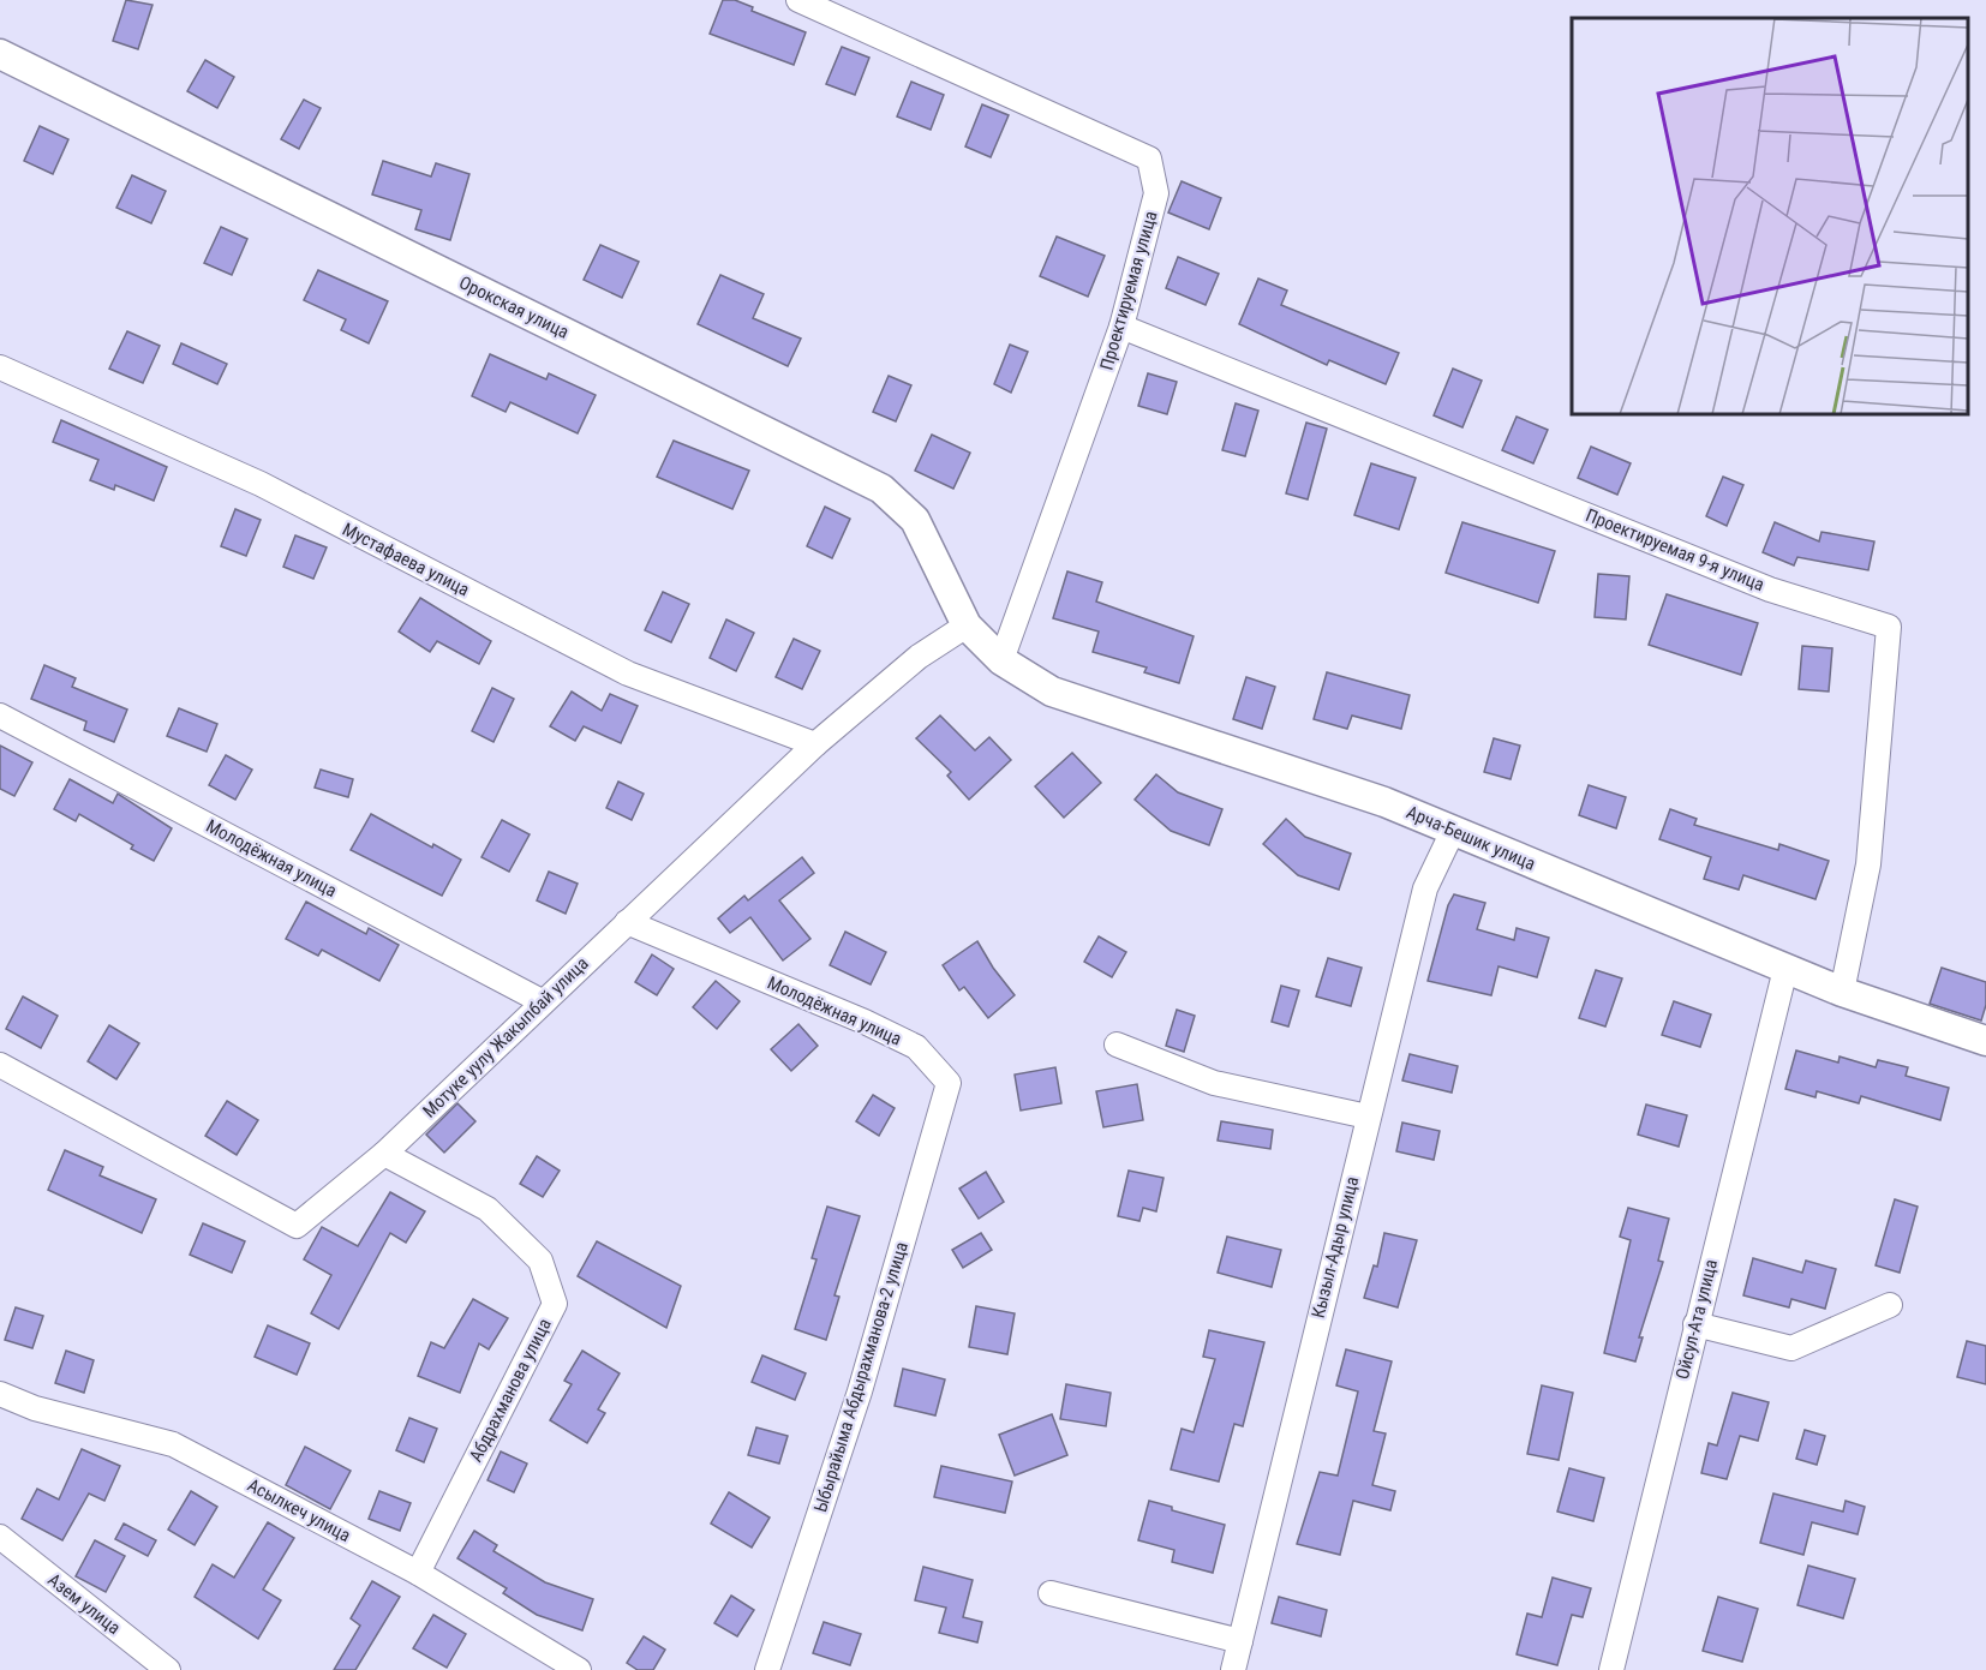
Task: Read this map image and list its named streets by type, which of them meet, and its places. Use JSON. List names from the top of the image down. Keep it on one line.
{"streets":{"street":["Проектируемая улица","Орокская улица","Проектируемая 9-я улица","Мустафаева улица","Арча-Бешик улица","Молодёжная улица","Мотуке уулу Жакыпбай улица","Кызыл-Адыр улица","Ойсул-Ата улица","Ыбырайыма Абдырахманова-2 улица","Абдрахманова улица","Асылкеч улица","Азем улица"]},"crossings":[["Проектируемая улица","Проектируемая 9-я улица"],["Проектируемая улица","Арча-Бешик улица"],["Орокская улица","Арча-Бешик улица"],["Орокская улица","Мотуке уулу Жакыпбай улица"],["Проектируемая 9-я улица","Арча-Бешик улица"],["Мустафаева улица","Мотуке уулу Жакыпбай улица"],["Арча-Бешик улица","Мотуке уулу Жакыпбай улица"],["Арча-Бешик улица","Кызыл-Адыр улица"],["Арча-Бешик улица","Ойсул-Ата улица"],["Молодёжная улица","Мотуке уулу Жакыпбай улица"],["Молодёжная улица","Ыбырайыма Абдырахманова-2 улица"],["Мотуке уулу Жакыпбай улица","Абдрахманова улица"],["Абдрахманова улица","Асылкеч улица"]]}
